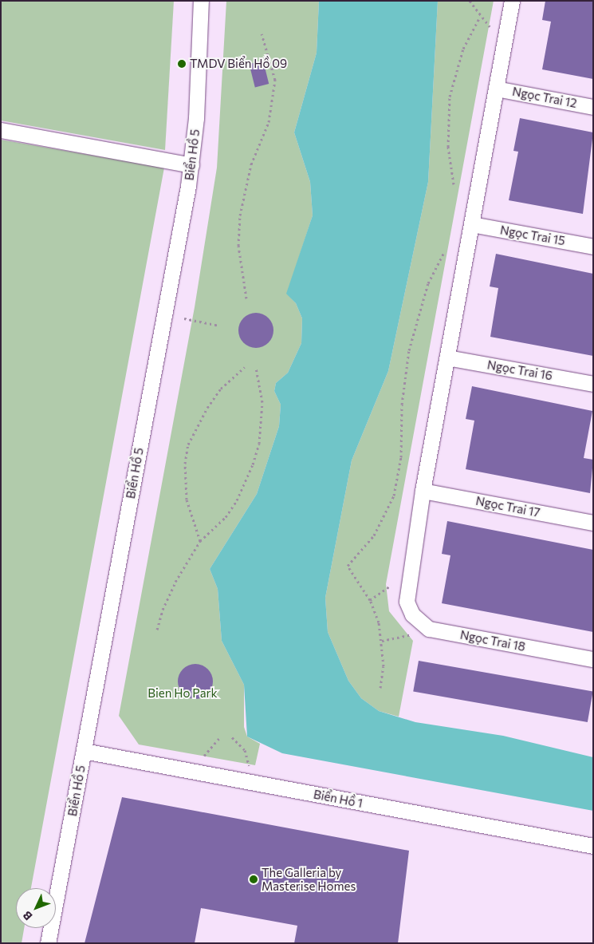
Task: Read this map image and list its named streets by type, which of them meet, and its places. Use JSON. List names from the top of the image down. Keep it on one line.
{"streets":{"street":["Ngọc Trai 12","Biển Hồ 5","Ngọc Trai 15","Ngọc Trai 16","Ngọc Trai 17","Ngọc Trai 18","Biển Hồ 1"]},"crossings":[["Biển Hồ 5","Biển Hồ 1"],["Ngọc Trai 17","Ngọc Trai 18"]],"parks":["Bien Ho Park"],"places":["TMDV Biển Hồ 09","The Galleria by Masterise Homes"],"north":"bottom left"}
